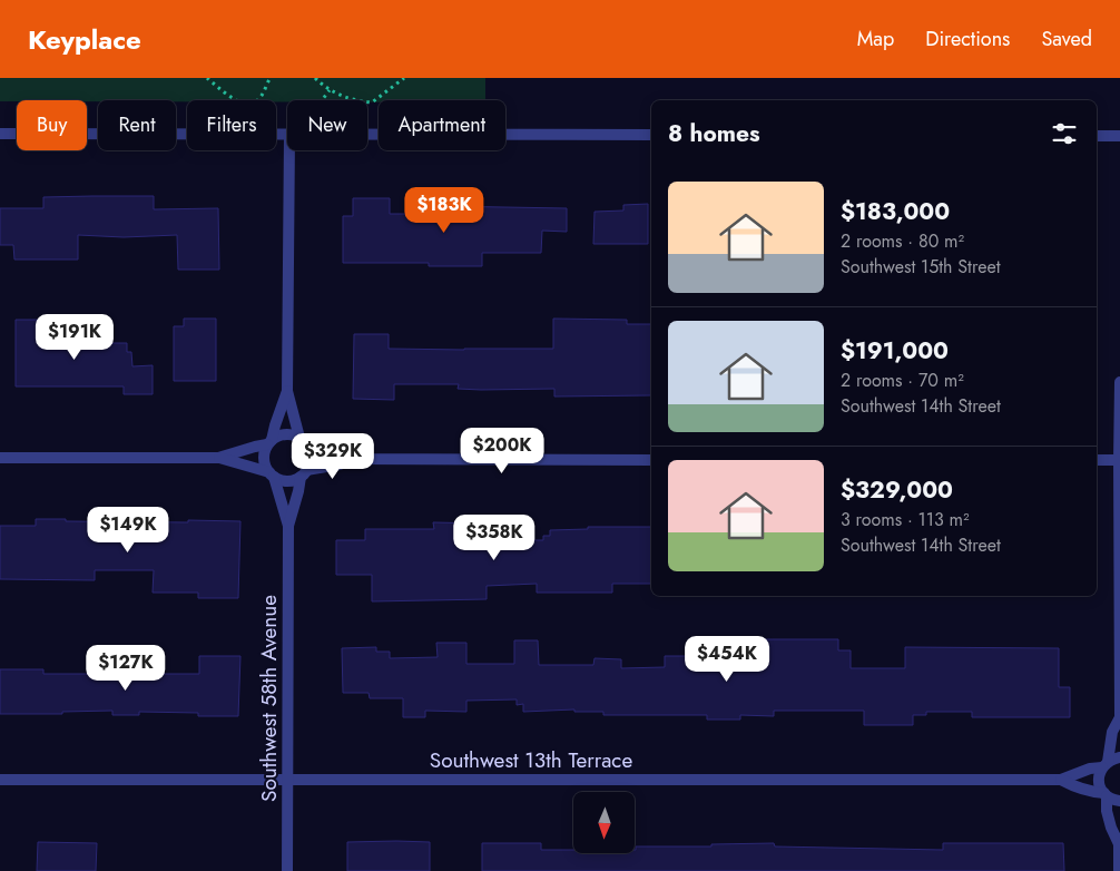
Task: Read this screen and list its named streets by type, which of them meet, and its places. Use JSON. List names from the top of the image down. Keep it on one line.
{"streets":{"street":["Southwest 58th Avenue","Southwest 13th Terrace"]},"crossings":[["Southwest 58th Avenue","Southwest 13th Terrace"]],"north":"bottom","page":{"header":"Keyplace","nav":["Map","Directions","Saved"],"chip":["Buy","Rent","Filters","New","Apartment"],"heading":"8 homes","list":[{"name":"$183,000","note":"2 rooms · 80 m² · Southwest 15th Street"},{"name":"$191,000","note":"2 rooms · 70 m² · Southwest 14th Street"},{"name":"$329,000","note":"3 rooms · 113 m² · Southwest 14th Street"}],"price":["$183K","$191K","$200K","$329K","$149K","$358K","$454K","$127K"]}}
